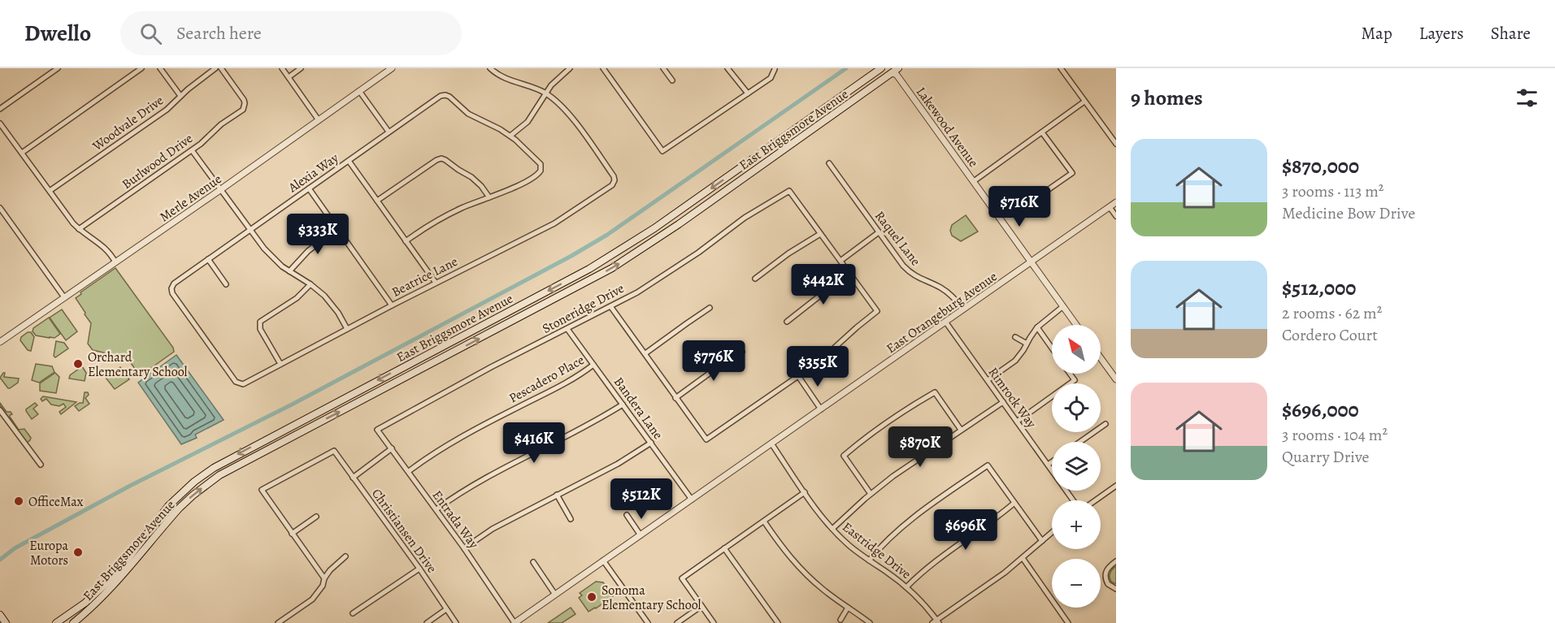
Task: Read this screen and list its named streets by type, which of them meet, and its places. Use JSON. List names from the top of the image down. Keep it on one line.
{"streets":{"main road":["East Briggsmore Avenue"],"street":["Woodvale Drive","Lakewood Avenue","Burlwood Drive","Alexia Way","Merle Avenue","Raquel Lane","Beatrice Lane","Stoneridge Drive","East Orangeburg Avenue","Pescadero Place","Rimrock Way","Bandera Lane","Entrada Way","Christiansen Drive","Eastridge Drive"]},"crossings":[["Lakewood Avenue","East Briggsmore Avenue"],["Lakewood Avenue","East Orangeburg Avenue"],["Alexia Way","Beatrice Lane"],["Raquel Lane","East Orangeburg Avenue"],["Stoneridge Drive","Bandera Lane"],["Stoneridge Drive","Entrada Way"],["East Orangeburg Avenue","Rimrock Way"],["East Orangeburg Avenue","Bandera Lane"],["East Orangeburg Avenue","Entrada Way"],["East Orangeburg Avenue","Eastridge Drive"],["Pescadero Place","Bandera Lane"],["Pescadero Place","Entrada Way"]],"places":["Orchard Elementary School","OfficeMax","Europa Motors","Sonoma Elementary School"],"north":"top left","page":{"header":"Dwello","search":"Search here","nav":["Map","Layers","Share"],"heading":"9 homes","list":[{"name":"$870,000","note":"3 rooms · 113 m² · Medicine Bow Drive"},{"name":"$512,000","note":"2 rooms · 62 m² · Cordero Court"},{"name":"$696,000","note":"3 rooms · 104 m² · Quarry Drive"}],"price":["$716K","$333K","$442K","$776K","$355K","$416K","$870K","$512K","$696K"],"map_buttons":["+","−"]}}
